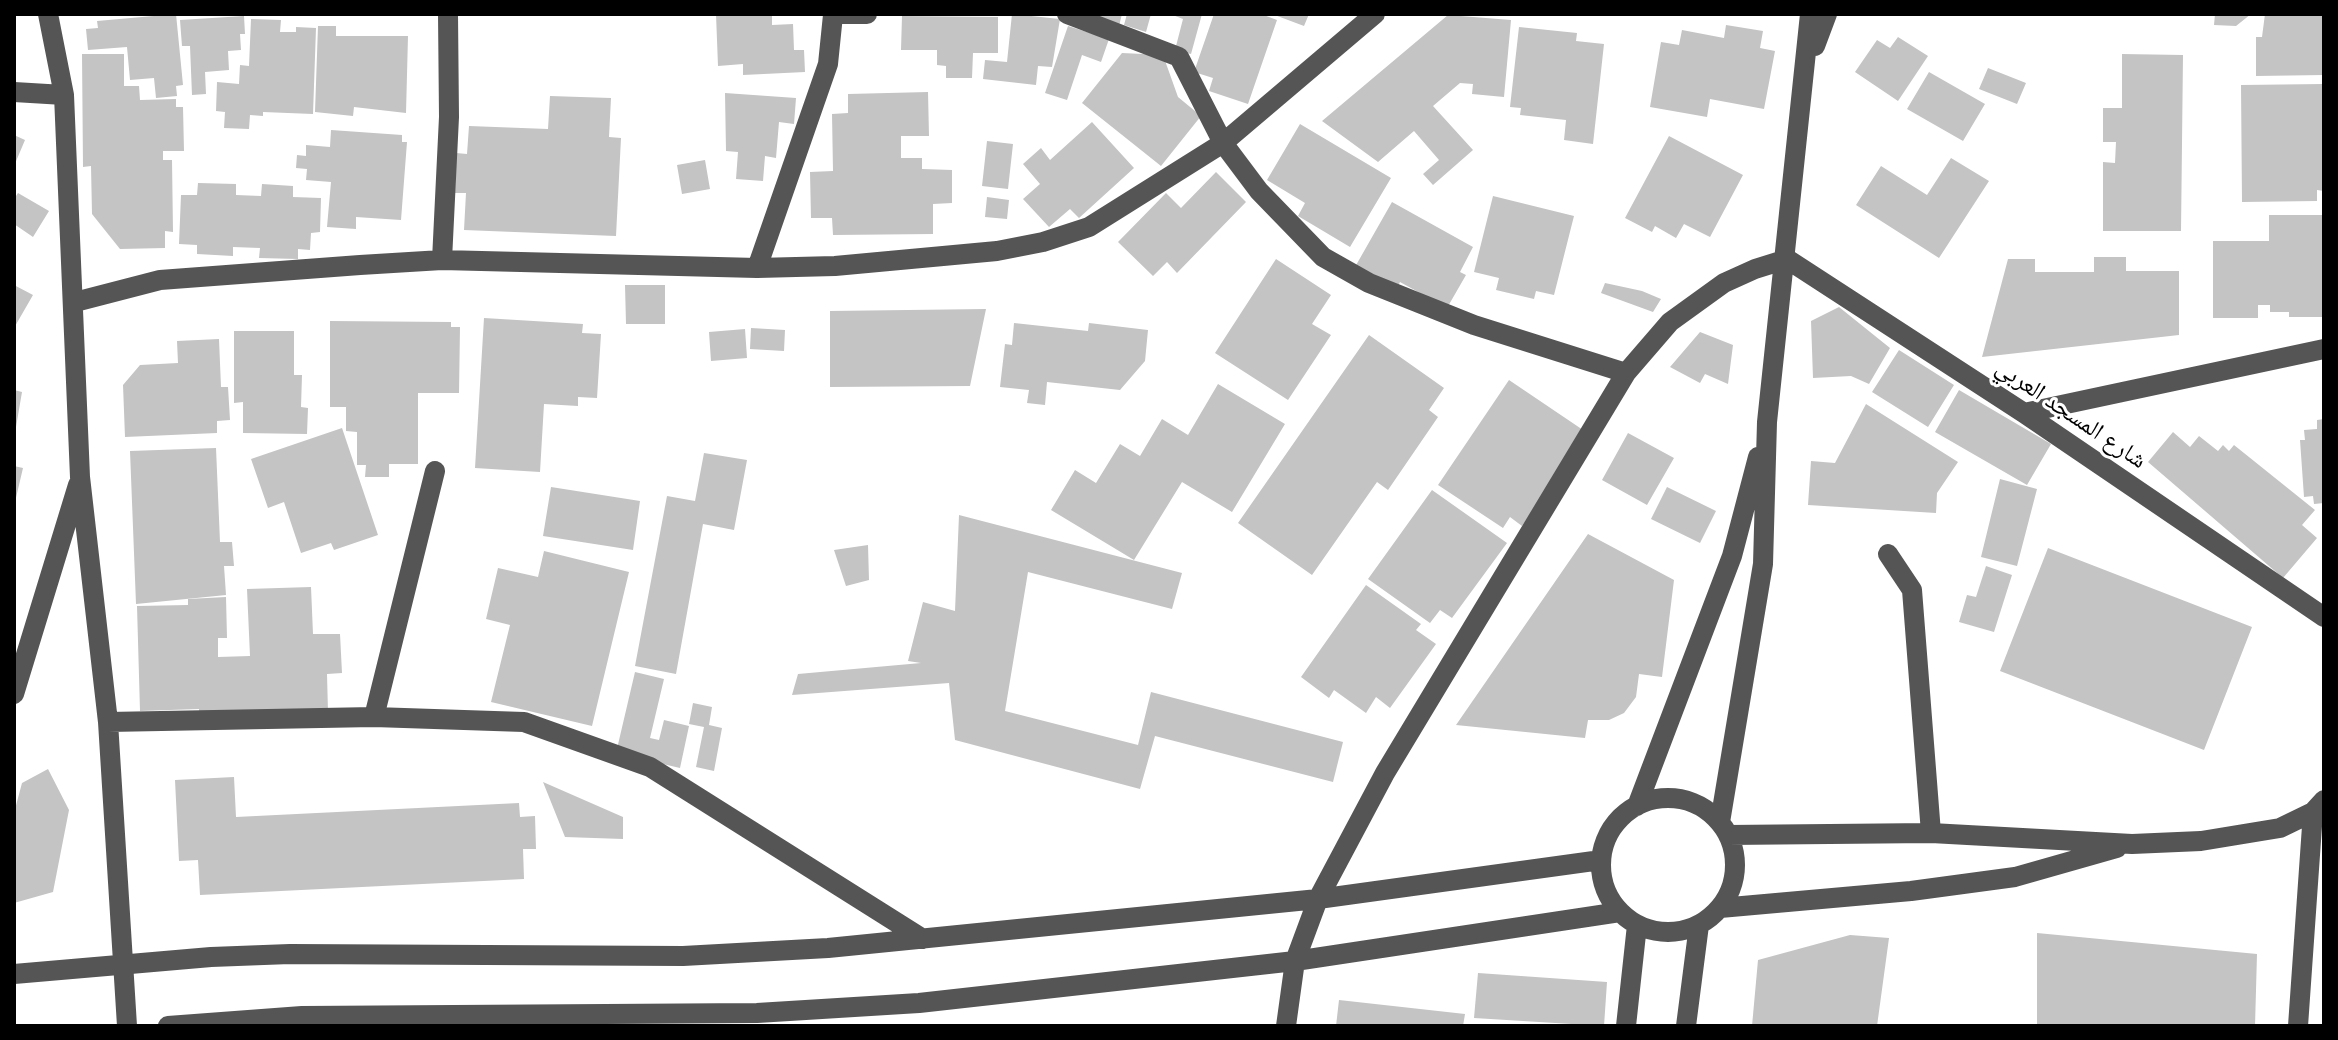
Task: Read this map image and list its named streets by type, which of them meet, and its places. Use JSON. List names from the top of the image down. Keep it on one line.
{"streets":{"street":["شارع المسجد العربي"]}}
